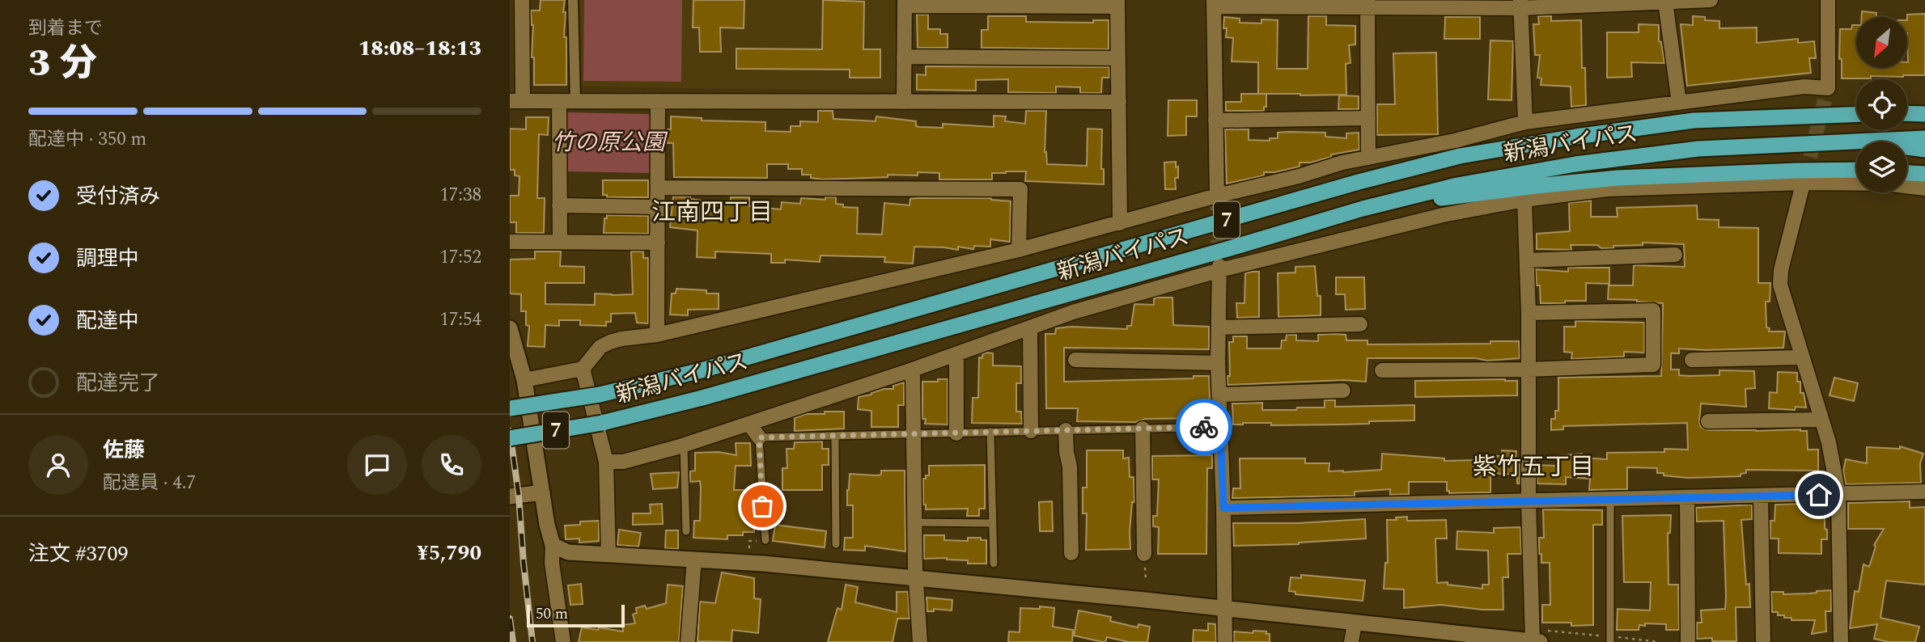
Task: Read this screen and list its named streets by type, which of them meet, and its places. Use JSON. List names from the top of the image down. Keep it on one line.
{"streets":{"highway":["新潟バイパス","7"]},"crossings":[["新潟バイパス","7"]],"districts":["江南四丁目","紫竹五丁目"],"parks":["竹の原公園"],"scale_bar":"50 m","north":"bottom left","page":{"heading":["3 分","到着まで","18:08–18:13"],"panel":["佐藤","配達員 · 4.7","注文 #3709","¥5,790"],"bar":"配達中 · 350 m","list":[["受付済み","17:38"],["調理中","17:52"],["配達中","17:54"],"配達完了"],"scale":"50 m"}}
